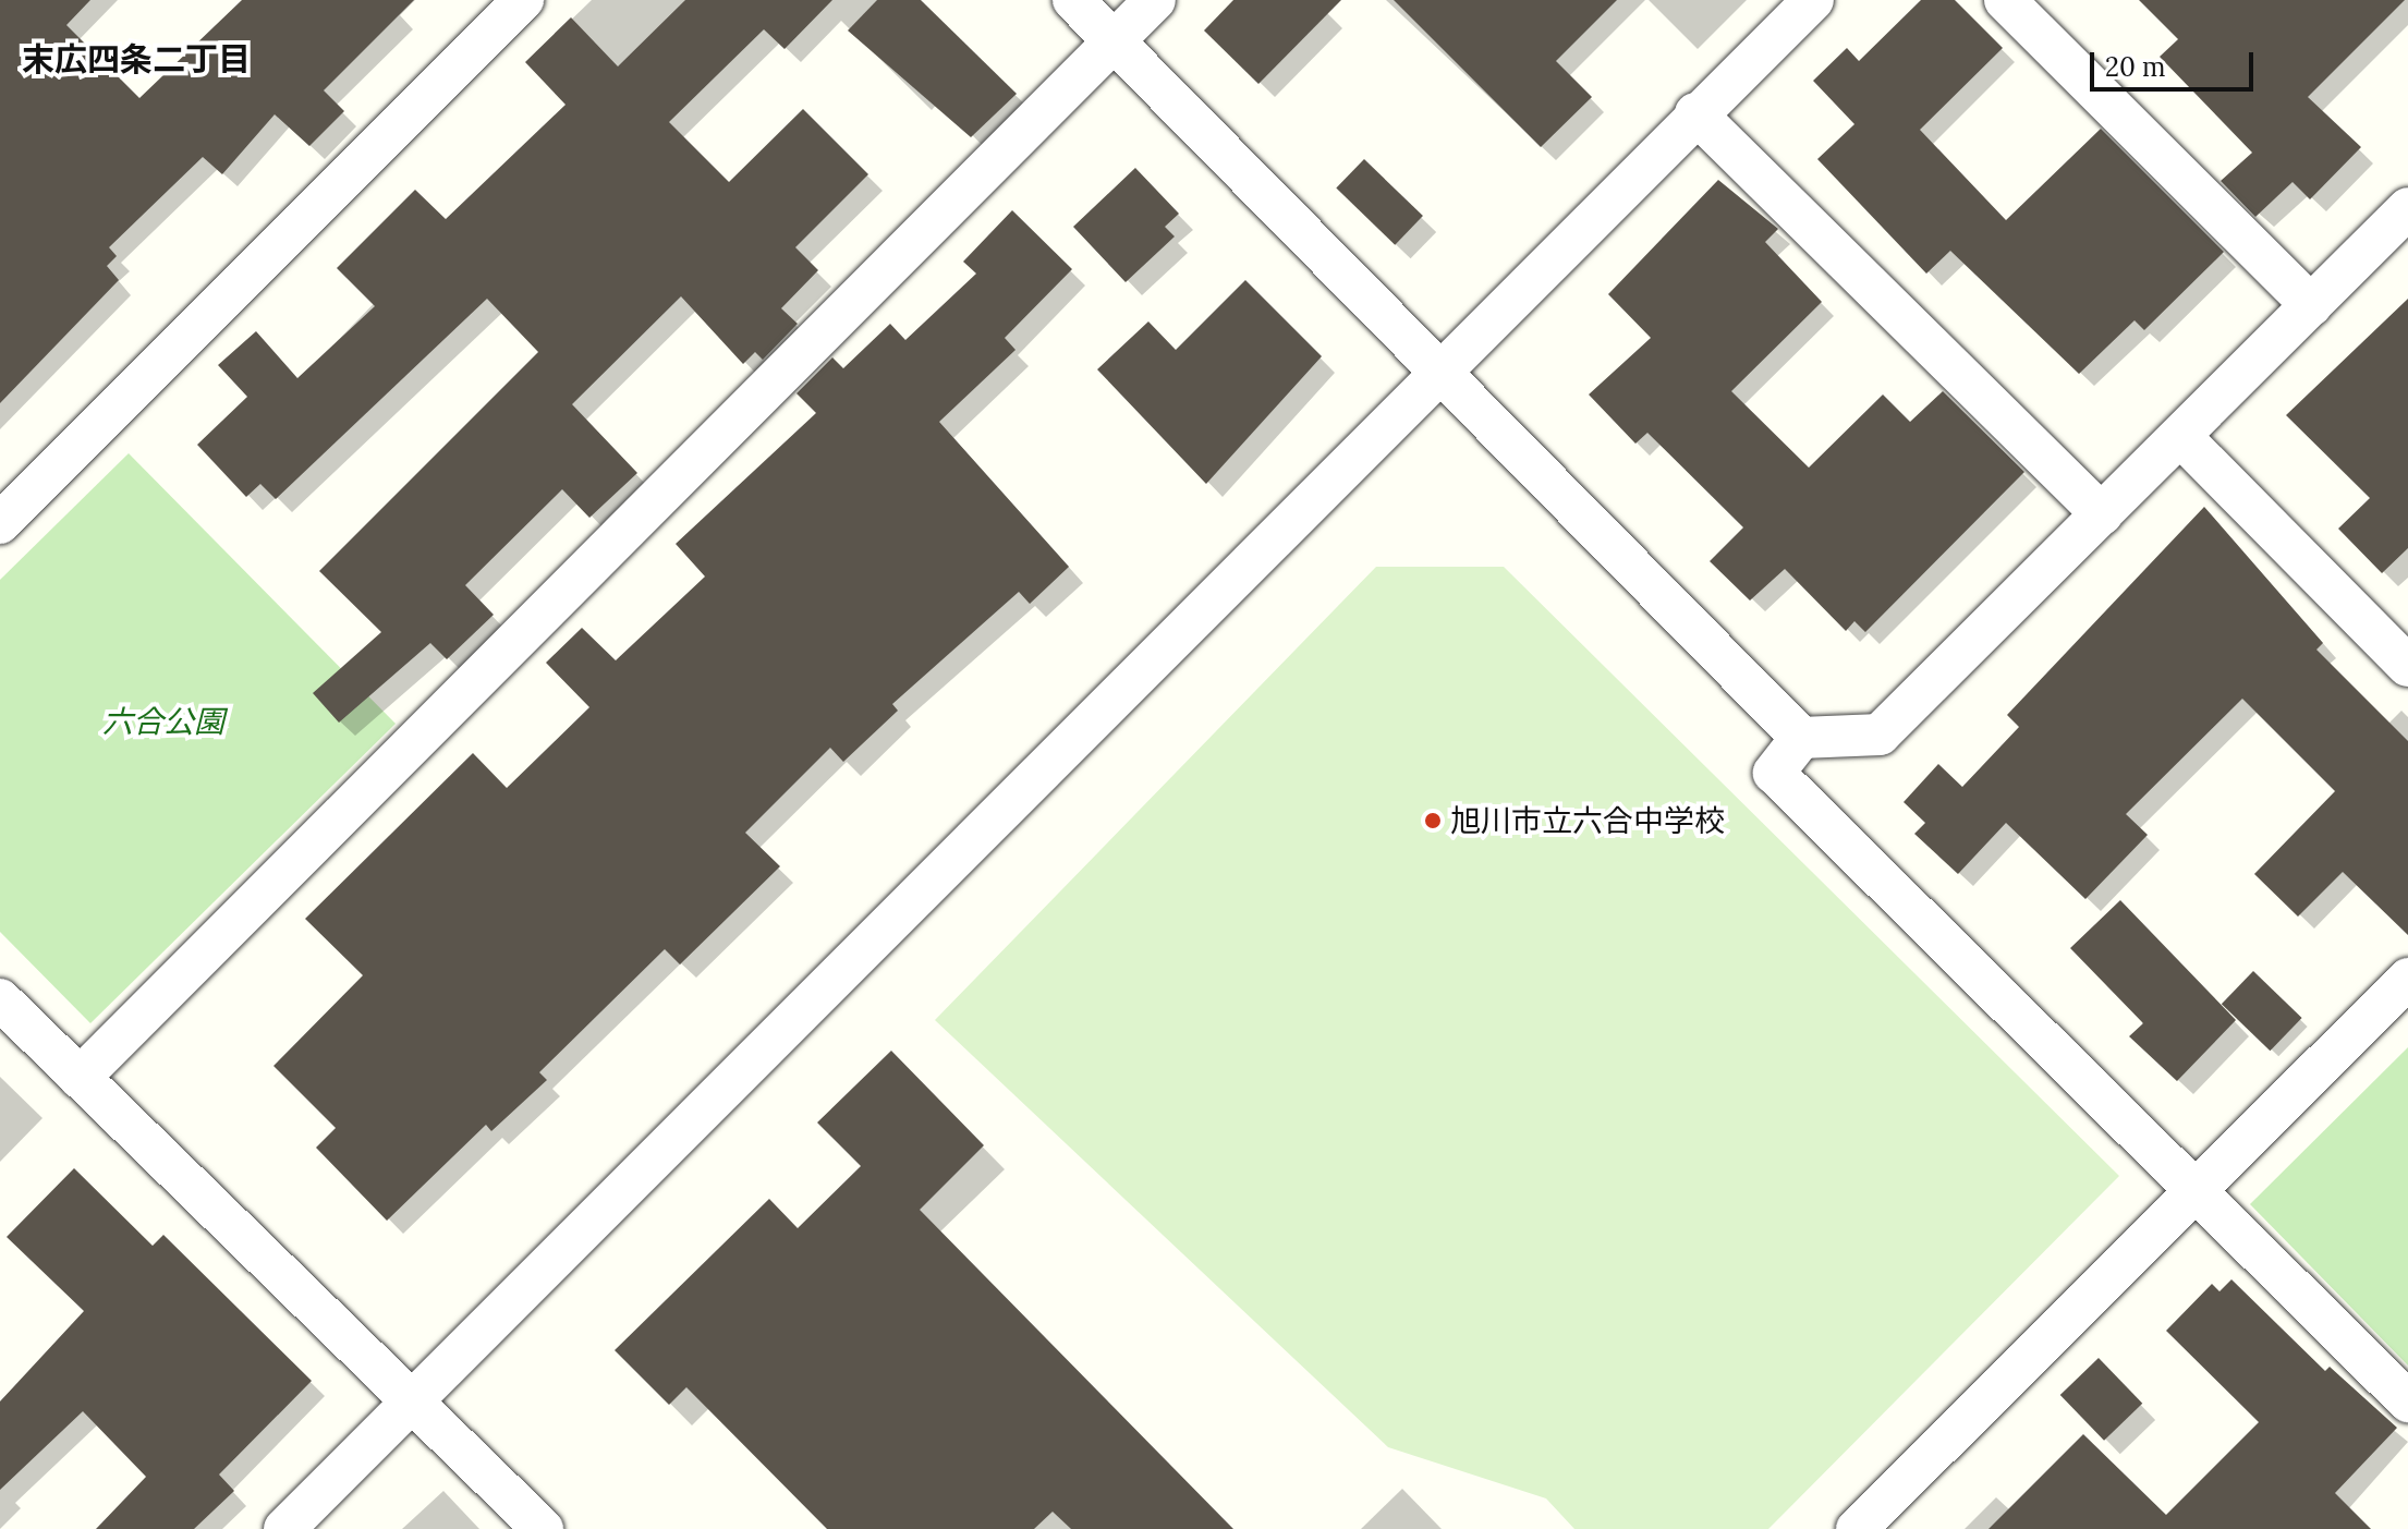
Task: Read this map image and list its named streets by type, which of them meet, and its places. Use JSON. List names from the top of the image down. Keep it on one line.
{"districts":["末広四条二丁目"],"parks":["六合公園"],"places":["旭川市立六合中学校"],"scale_bar":"20 m"}
